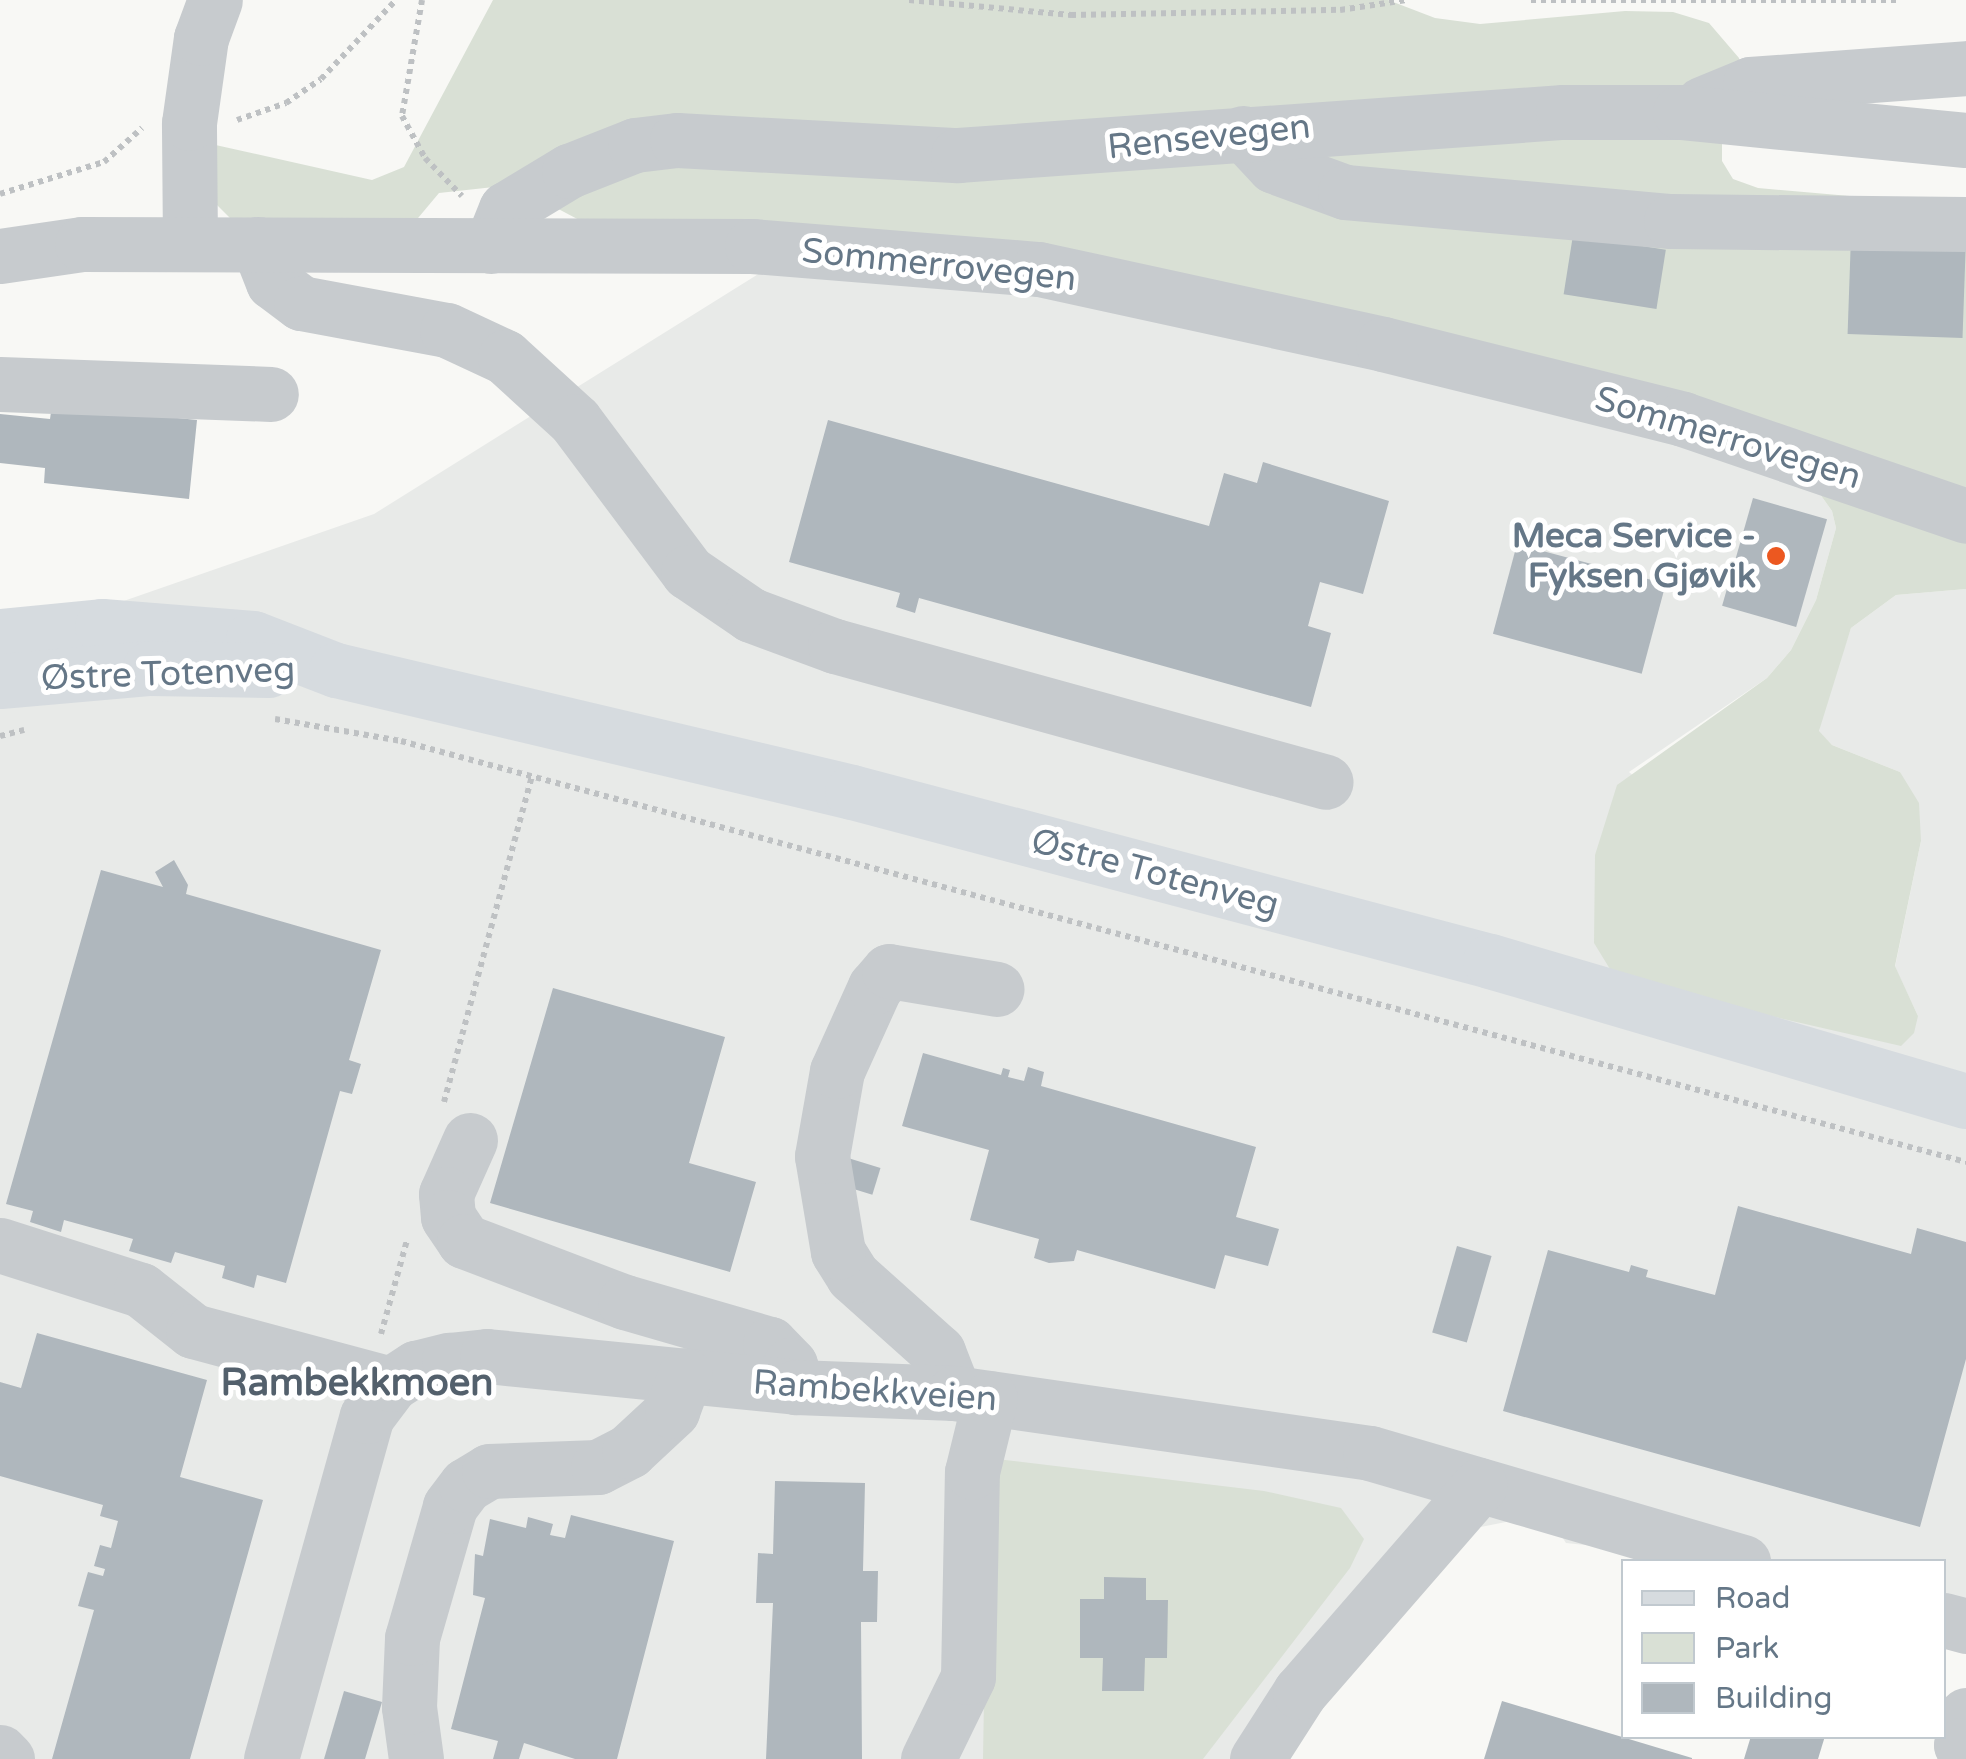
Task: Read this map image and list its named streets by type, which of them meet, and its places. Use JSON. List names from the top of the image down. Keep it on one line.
{"streets":{"main road":["Østre Totenveg"],"street":["Rensevegen","Sommerrovegen","Rambekkveien"]},"crossings":[["Rensevegen","Sommerrovegen"]],"districts":["Rambekkmoen"],"places":["Meca Service - Fyksen Gjøvik"],"legend":["Road","Park","Building"]}
